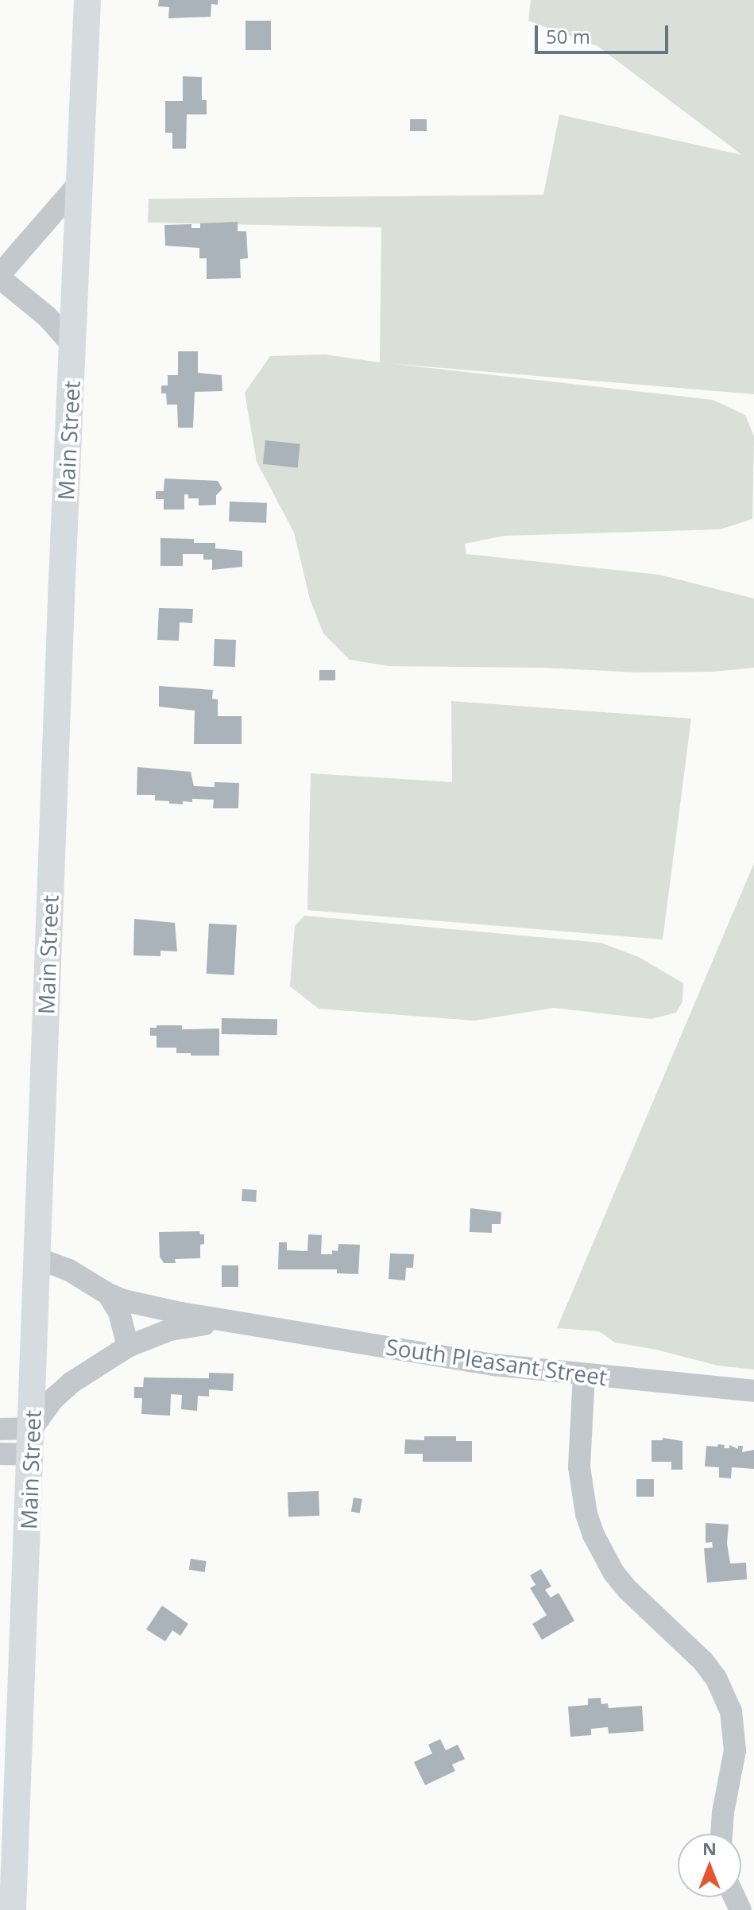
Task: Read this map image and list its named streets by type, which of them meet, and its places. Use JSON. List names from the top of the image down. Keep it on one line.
{"streets":{"main road":["Main Street"],"street":["South Pleasant Street"]},"crossings":[["Main Street","South Pleasant Street"]],"scale_bar":"50 m","north":"top"}
